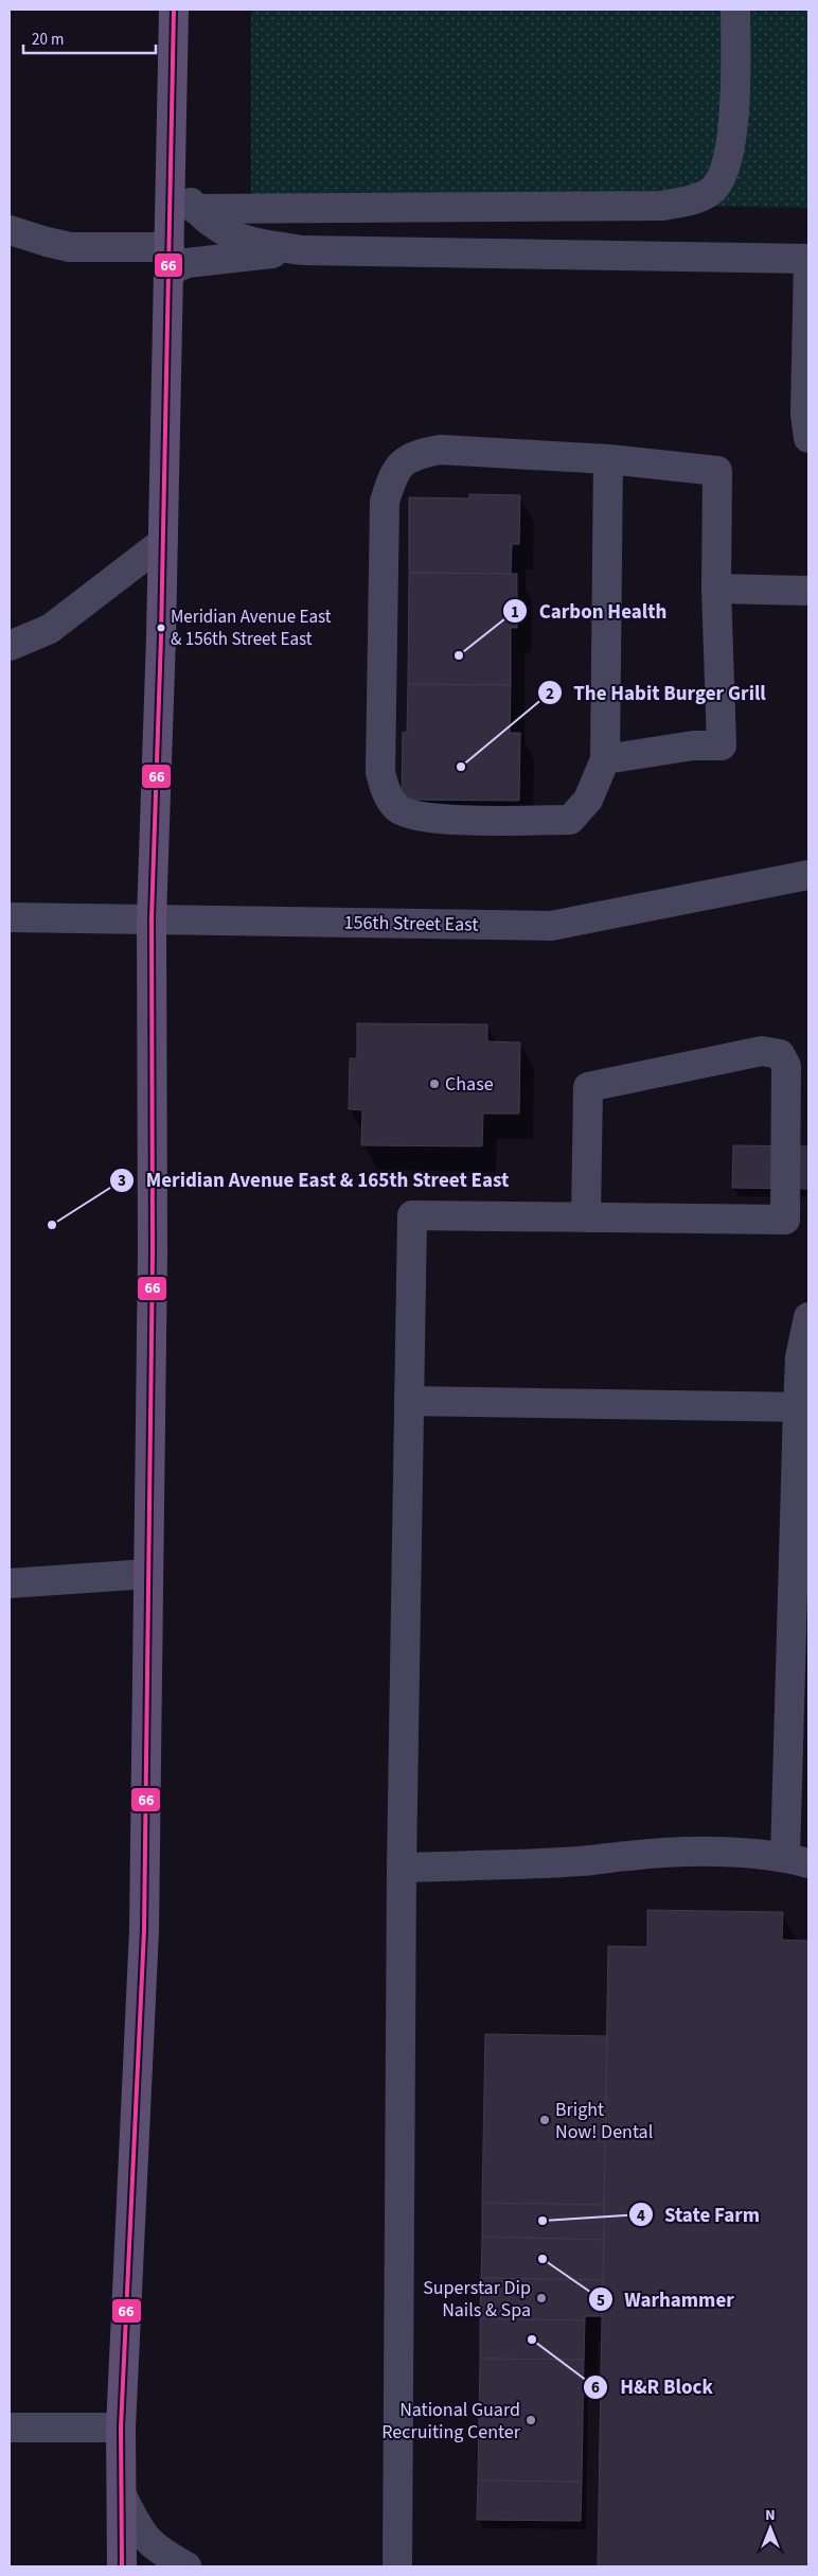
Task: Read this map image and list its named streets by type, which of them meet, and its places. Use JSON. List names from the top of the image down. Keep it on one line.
{"streets":{"street":["156th Street East"]},"places":["Meridian Avenue East & 156th Street East","Carbon Health","The Habit Burger Grill","Chase","Meridian Avenue East & 165th Street East","Bright Now! Dental","State Farm","Warhammer","Superstar Dip Nails & Spa","H&R Block","National Guard Recruiting Center"],"lines":["transit line 66"],"scale_bar":"20 m","north":"top"}
